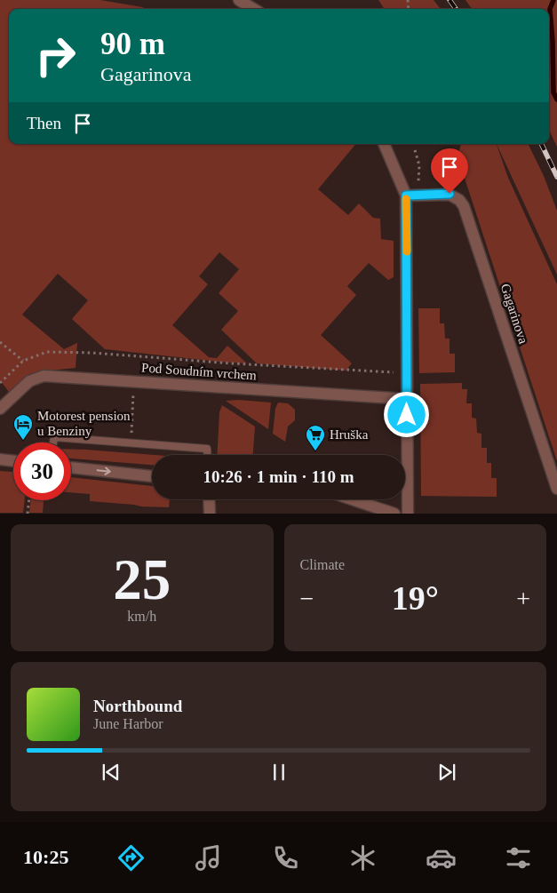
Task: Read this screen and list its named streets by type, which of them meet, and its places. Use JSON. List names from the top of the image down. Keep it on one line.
{"streets":{"street":["Gagarinova","Pod Soudním vrchem"]},"places":{"hotel":["Motorest pension u Benziny"],"supermarket":["Hruška"]},"page":{"turn":["90 m","Gagarinova"],"then":"Then","limit":"30","trip":"10:26 · 1 min · 110 m","tile":[["25","km/h"],"Climate"],"heat":["−","19°","+"],"song":["Northbound","June Harbor"],"tabs":"10:25"}}
